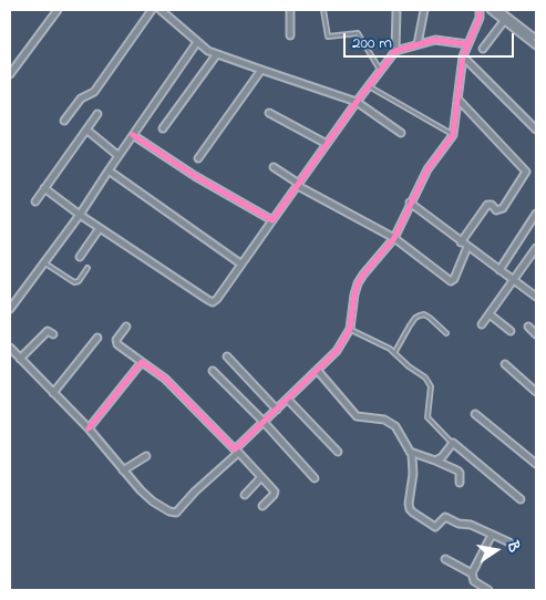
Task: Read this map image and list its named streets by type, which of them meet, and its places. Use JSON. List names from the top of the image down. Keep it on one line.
{"scale_bar":"200 m","north":"right"}
